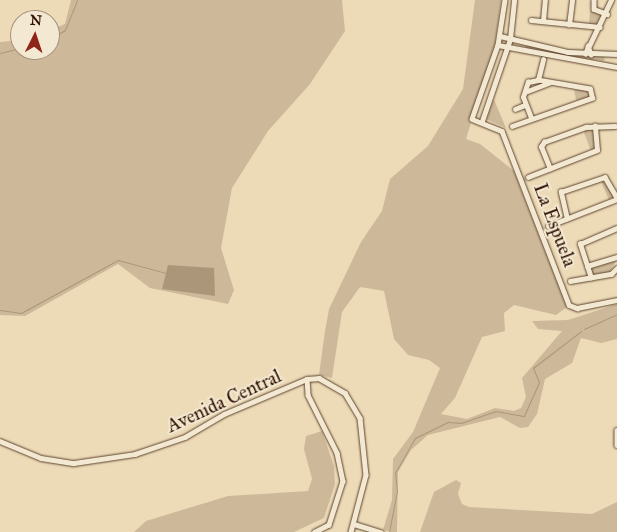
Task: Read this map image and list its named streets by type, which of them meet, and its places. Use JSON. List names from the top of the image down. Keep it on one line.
{"streets":{"street":["La Espuela","Avenida Central"]},"north":"top"}
